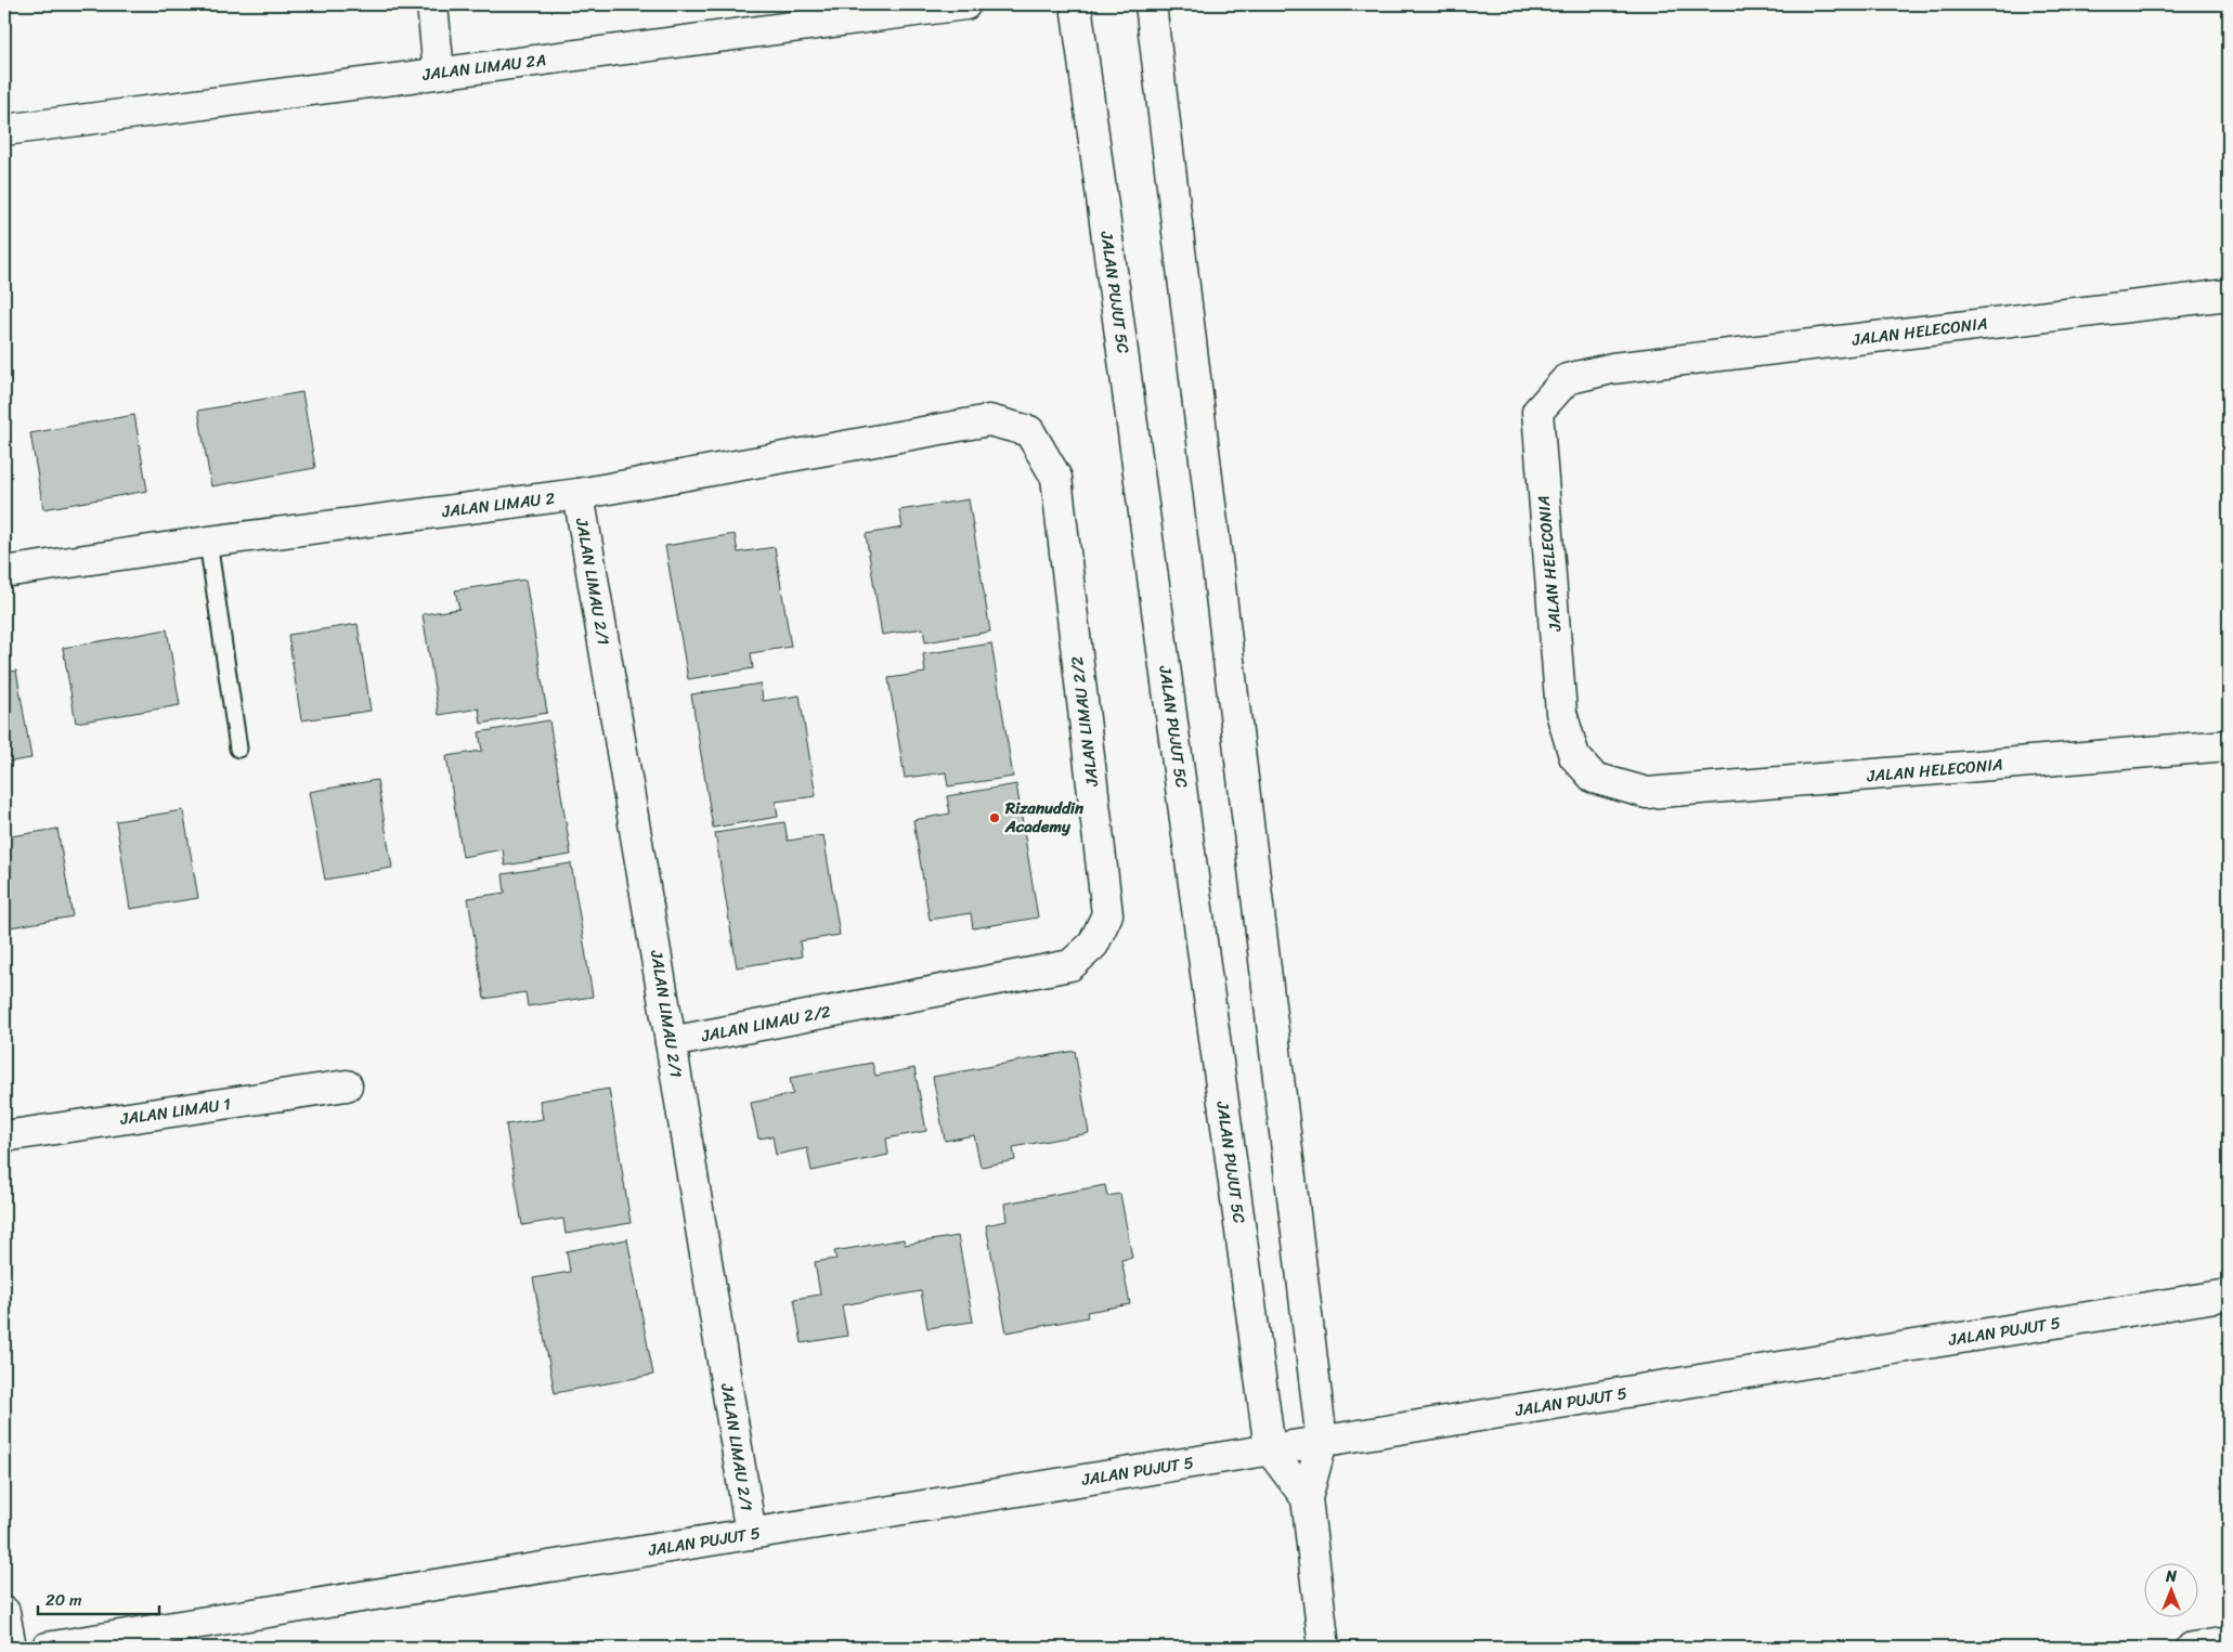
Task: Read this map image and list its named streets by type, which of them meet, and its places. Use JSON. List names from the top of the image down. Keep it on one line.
{"streets":{"street":["JALAN LIMAU 2A","JALAN PUJUT 5C","JALAN HELECONIA","JALAN LIMAU 2","JALAN LIMAU 2/1","JALAN LIMAU 2/2","JALAN LIMAU 1","JALAN PUJUT 5"]},"crossings":[["JALAN PUJUT 5C","JALAN PUJUT 5"],["JALAN LIMAU 2","JALAN LIMAU 2/1"],["JALAN LIMAU 2","JALAN LIMAU 2/2"],["JALAN LIMAU 2/1","JALAN LIMAU 2/2"],["JALAN LIMAU 2/1","JALAN PUJUT 5"]],"places":["Rizanuddin Academy"],"scale_bar":"20 m","north":"top"}
